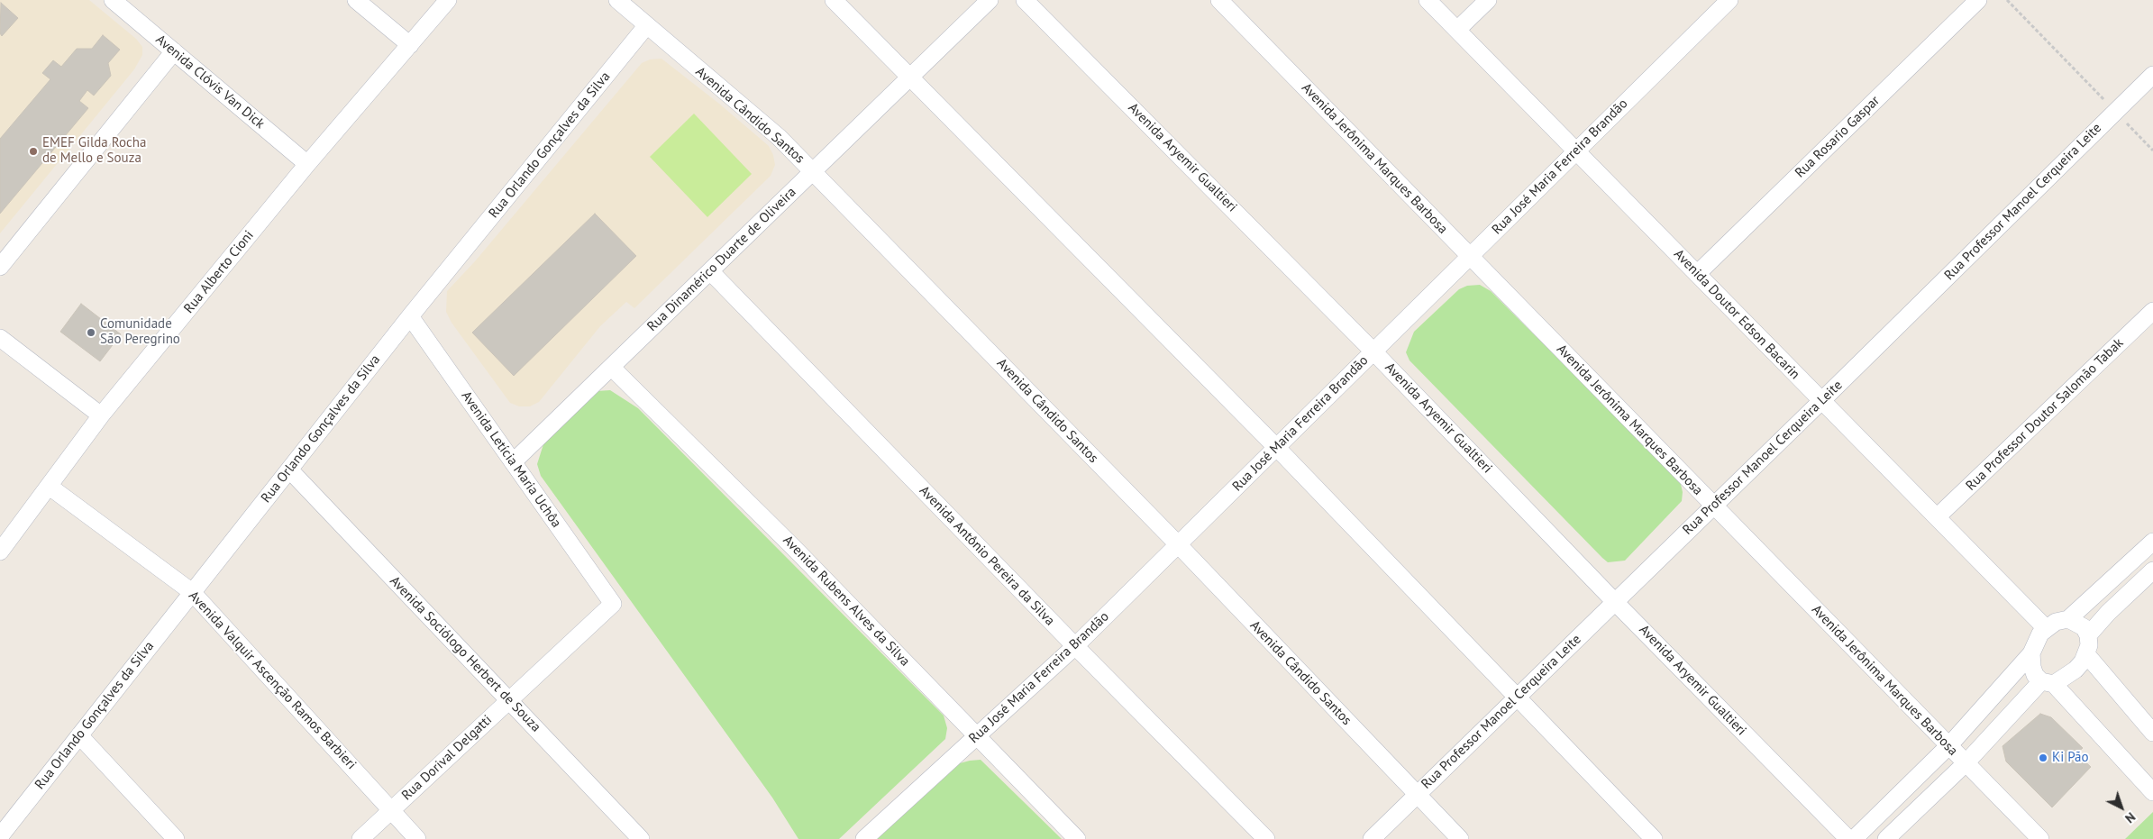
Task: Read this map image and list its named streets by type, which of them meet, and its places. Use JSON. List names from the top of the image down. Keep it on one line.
{"streets":{"street":["Avenida Clóvis Van Dick","Avenida Cândido Santos","Rua Rosario Gaspar","Rua Orlando Gonçalves da Silva","Avenida Aryemir Gualtieri","Avenida Jerônima Marques Barbosa","Rua José Maria Ferreira Brandão","Rua Professor Manoel Cerqueira Leite","Rua Dinamérico Duarte de Oliveira","Rua Alberto Cioni","Avenida Doutor Edson Bacarin","Rua Professor Doutor Salomão Tabak","Avenida Letícia Maria Uchôa","Avenida Antônio Pereira da Silva","Avenida Rubens Alves da Silva","Avenida Sociólogo Herbert de Souza","Avenida Valquir Ascenção Ramos Barbieri","Rua Dorival Delgatti"]},"crossings":[["Avenida Clóvis Van Dick","Rua Alberto Cioni"],["Avenida Cândido Santos","Rua Orlando Gonçalves da Silva"],["Avenida Cândido Santos","Rua José Maria Ferreira Brandão"],["Avenida Cândido Santos","Rua Professor Manoel Cerqueira Leite"],["Avenida Cândido Santos","Rua Dinamérico Duarte de Oliveira"],["Rua Rosario Gaspar","Avenida Doutor Edson Bacarin"],["Rua Orlando Gonçalves da Silva","Avenida Letícia Maria Uchôa"],["Rua Orlando Gonçalves da Silva","Avenida Sociólogo Herbert de Souza"],["Rua Orlando Gonçalves da Silva","Avenida Valquir Ascenção Ramos Barbieri"],["Avenida Aryemir Gualtieri","Rua José Maria Ferreira Brandão"],["Avenida Aryemir Gualtieri","Rua Professor Manoel Cerqueira Leite"],["Avenida Jerônima Marques Barbosa","Rua José Maria Ferreira Brandão"],["Avenida Jerônima Marques Barbosa","Rua Professor Manoel Cerqueira Leite"],["Rua José Maria Ferreira Brandão","Avenida Doutor Edson Bacarin"],["Rua José Maria Ferreira Brandão","Avenida Antônio Pereira da Silva"],["Rua José Maria Ferreira Brandão","Avenida Rubens Alves da Silva"],["Rua Professor Manoel Cerqueira Leite","Avenida Doutor Edson Bacarin"],["Rua Dinamérico Duarte de Oliveira","Avenida Letícia Maria Uchôa"],["Rua Dinamérico Duarte de Oliveira","Avenida Antônio Pereira da Silva"],["Rua Dinamérico Duarte de Oliveira","Avenida Rubens Alves da Silva"],["Rua Alberto Cioni","Avenida Valquir Ascenção Ramos Barbieri"],["Avenida Doutor Edson Bacarin","Rua Professor Doutor Salomão Tabak"],["Avenida Letícia Maria Uchôa","Rua Dorival Delgatti"],["Avenida Sociólogo Herbert de Souza","Rua Dorival Delgatti"],["Avenida Valquir Ascenção Ramos Barbieri","Rua Dorival Delgatti"]],"places":["EMEF Gilda Rocha de Mello e Souza","Comunidade São Peregrino","Ki Pão"],"north":"bottom right"}
